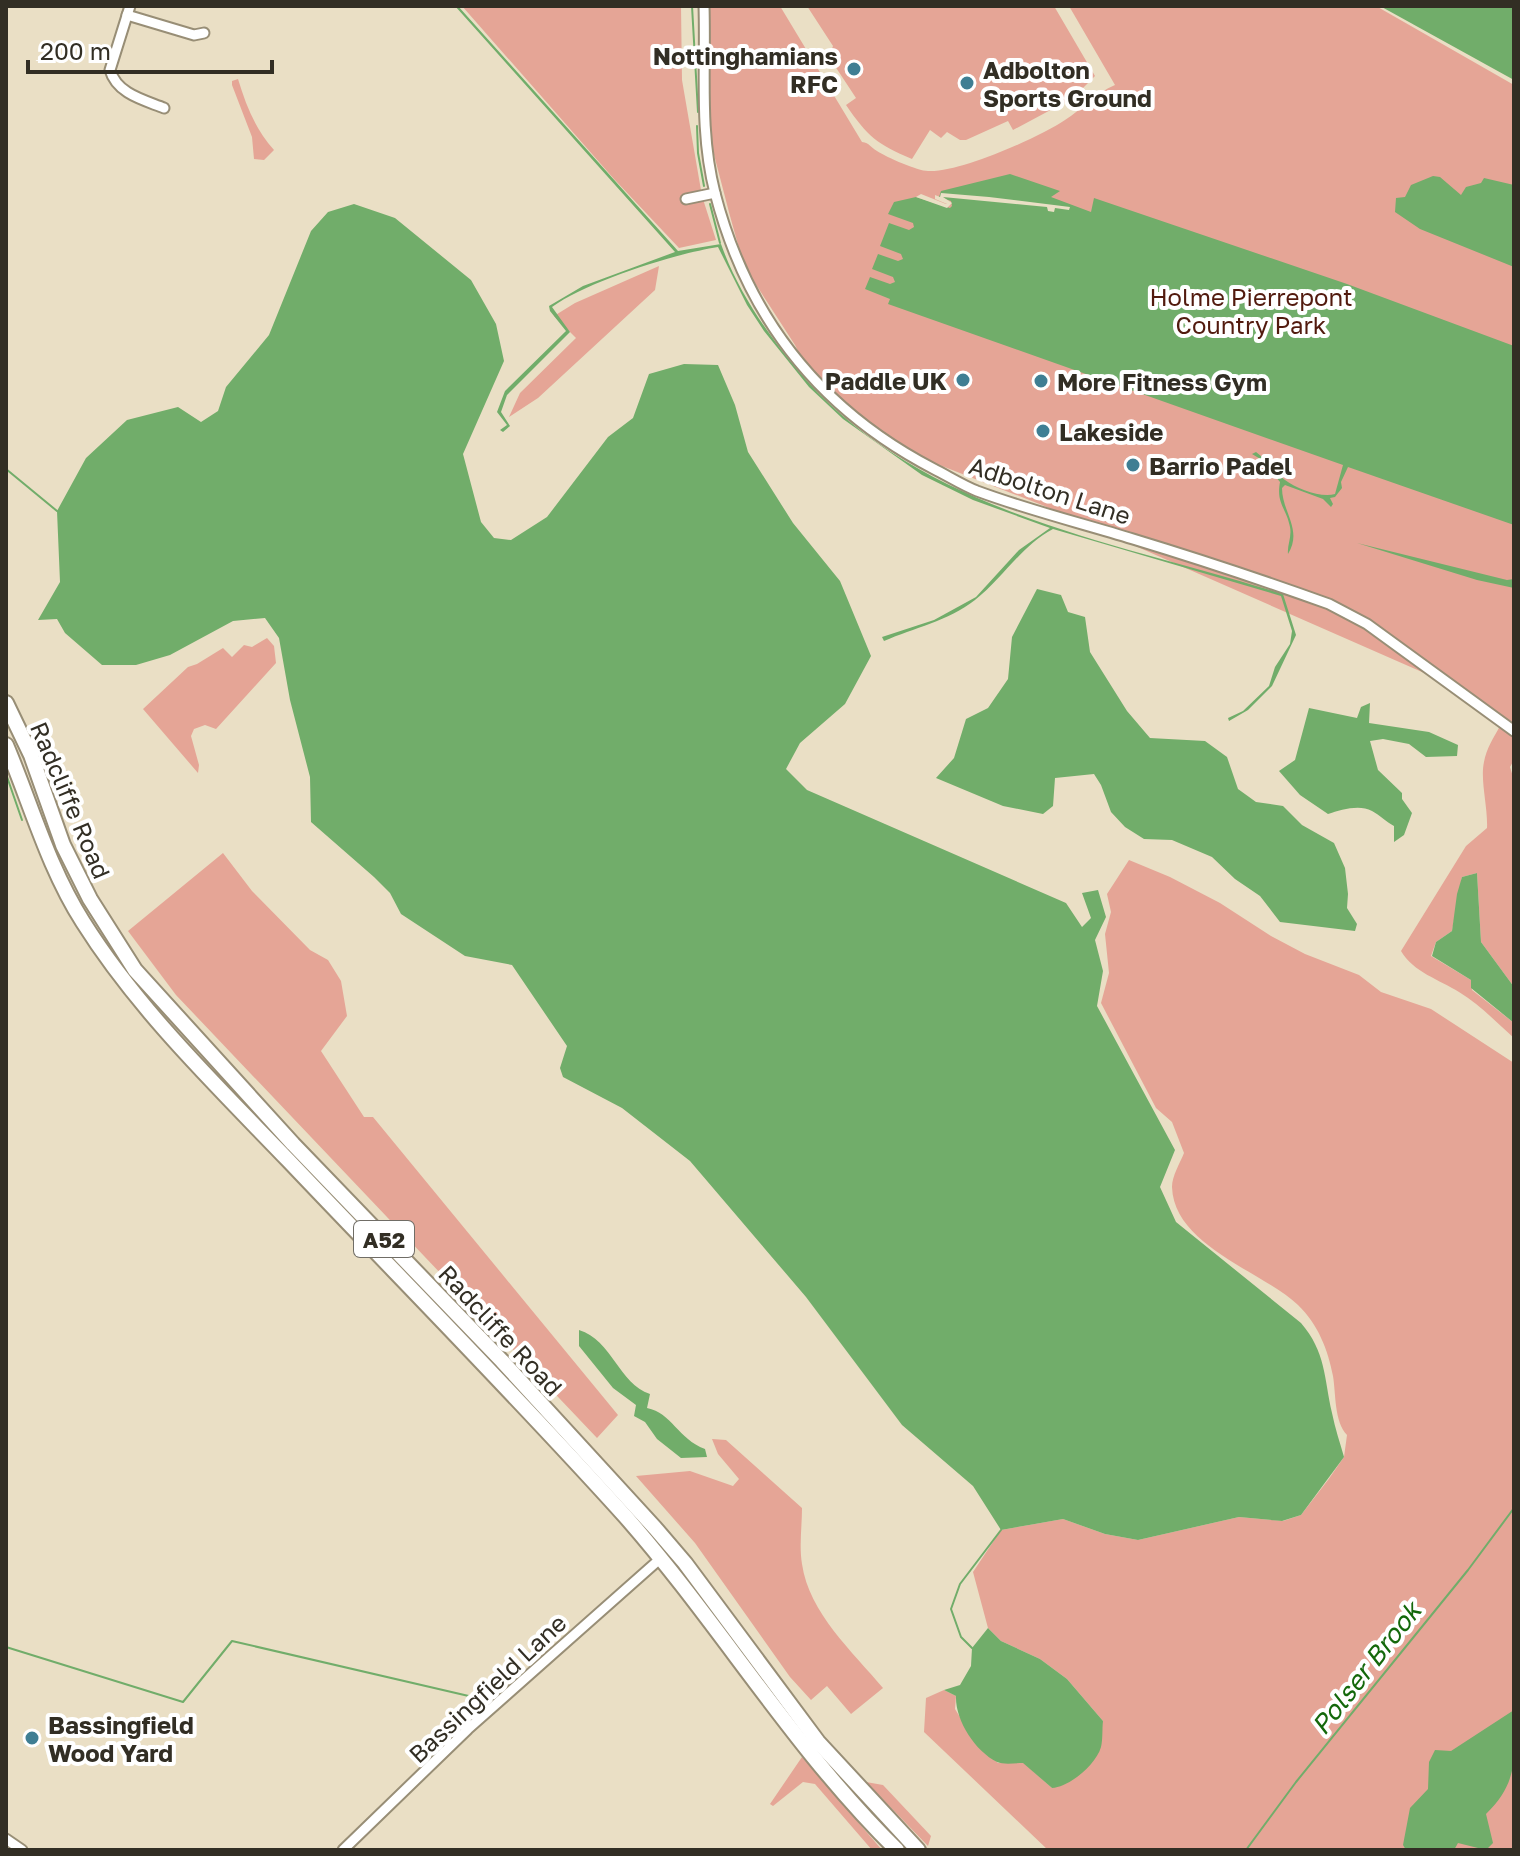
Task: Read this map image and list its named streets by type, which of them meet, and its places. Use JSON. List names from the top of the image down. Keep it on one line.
{"streets":{"highway":["Radcliffe Road","A52"],"street":["Adbolton Lane","Bassingfield Lane"]},"crossings":[["Radcliffe Road","Bassingfield Lane"]],"water":["Polser Brook"],"parks":["Holme Pierrepont Country Park"],"places":["Nottinghamians RFC","Adbolton Sports Ground","Paddle UK","More Fitness Gym","Lakeside","Barrio Padel","Bassingfield Wood Yard"],"scale_bar":"200 m"}
